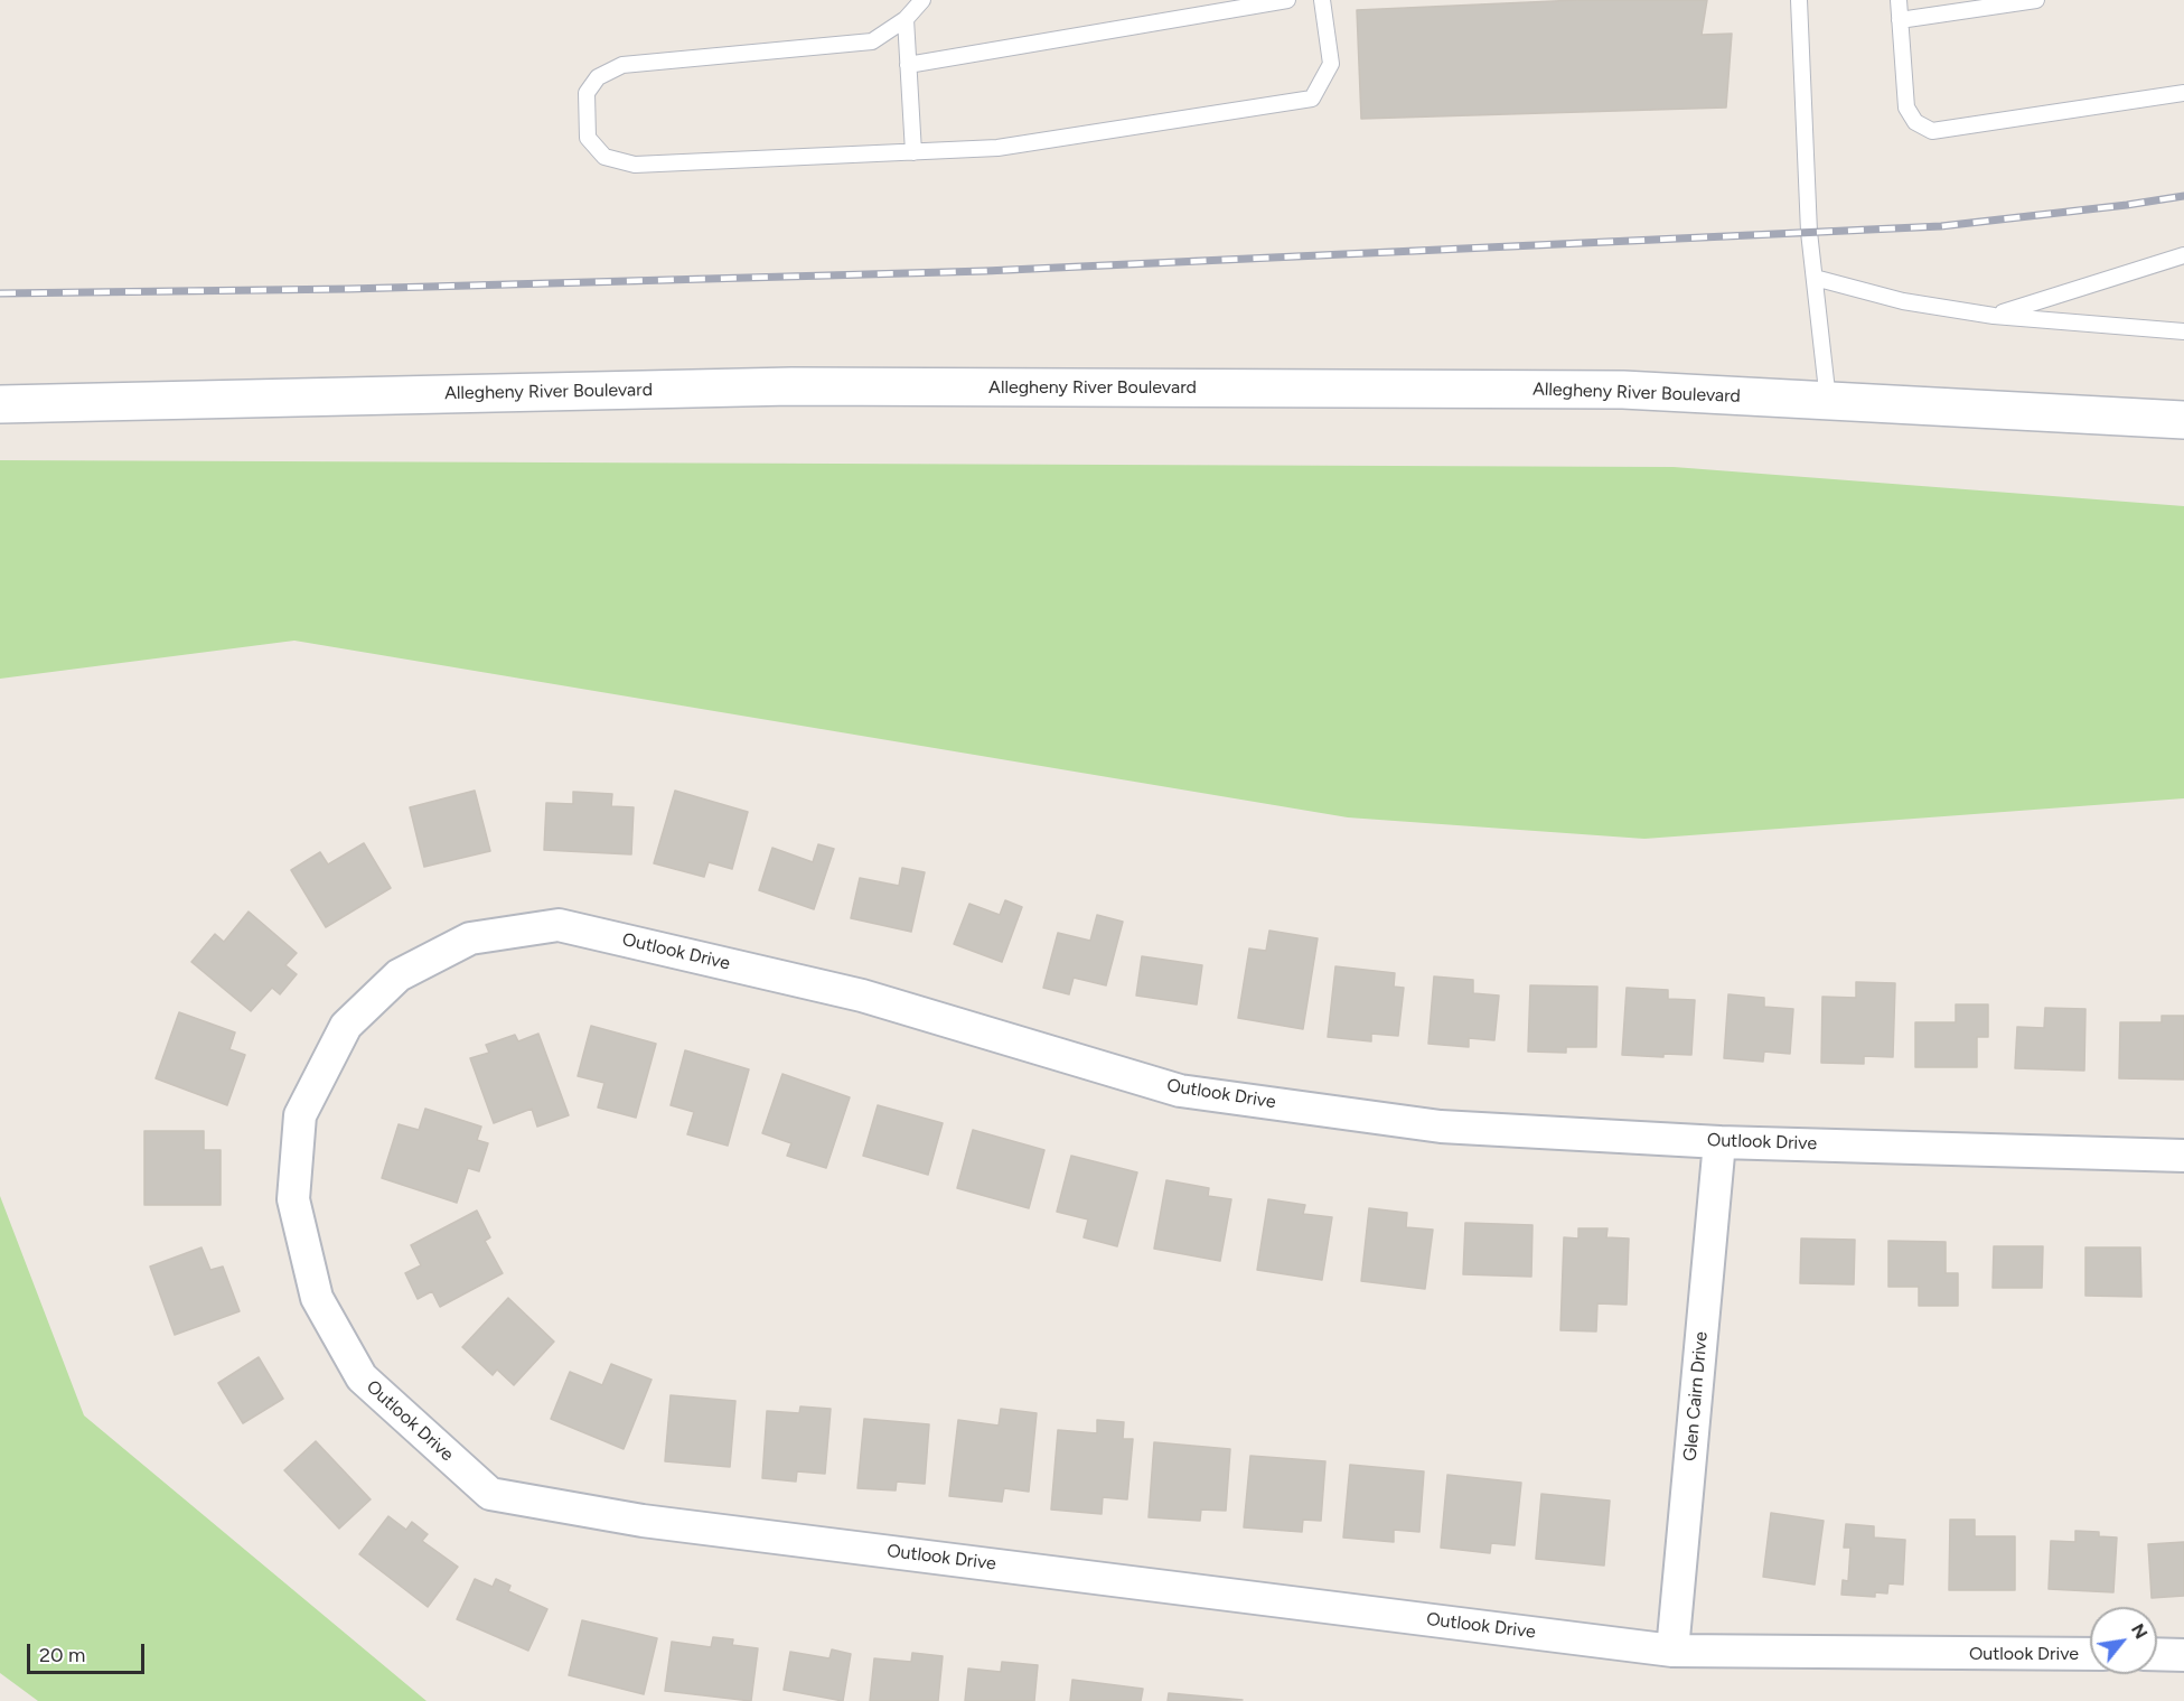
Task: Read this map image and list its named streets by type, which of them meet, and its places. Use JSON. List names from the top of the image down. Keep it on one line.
{"streets":{"main road":["Allegheny River Boulevard"],"street":["Outlook Drive","Glen Cairn Drive"]},"crossings":[["Outlook Drive","Glen Cairn Drive"]],"scale_bar":"20 m","north":"top right"}
